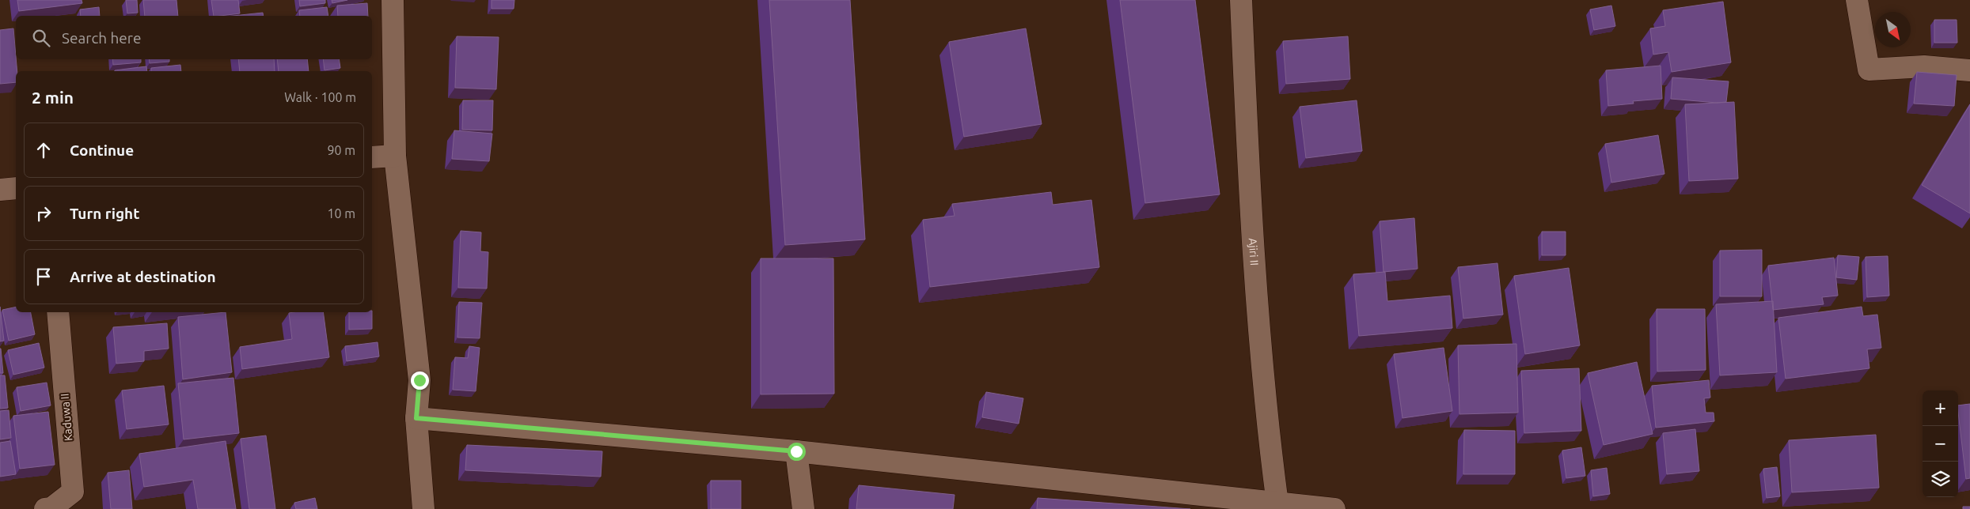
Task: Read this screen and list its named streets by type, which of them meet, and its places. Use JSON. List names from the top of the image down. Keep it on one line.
{"streets":{"street":["Ajiri II","Kaduwa II"]},"north":"bottom right","page":{"search":"Search here","heading":["2 min","Walk · 100 m"],"list":[["Continue","90 m"],["Turn right","10 m"],"Arrive at destination"],"map_buttons":["+","−"]}}
